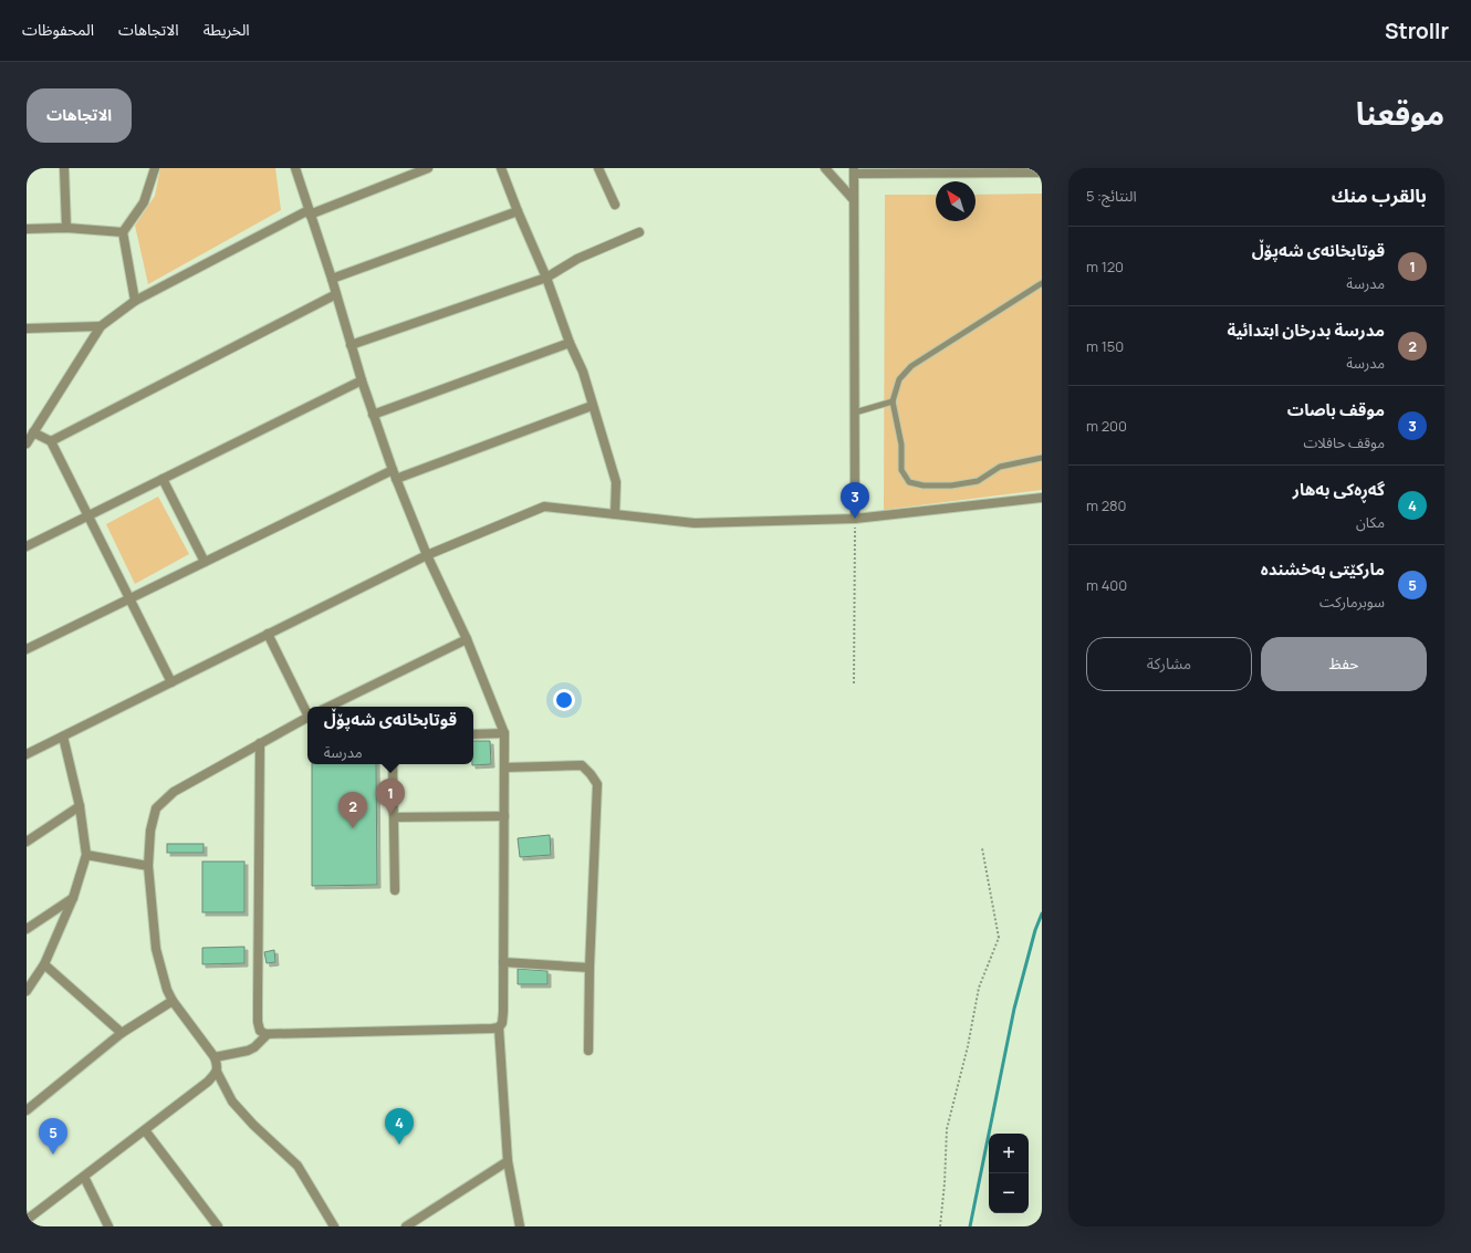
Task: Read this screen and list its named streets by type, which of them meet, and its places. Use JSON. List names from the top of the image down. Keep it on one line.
{"north":"top left","page":{"header":"Strollr","nav":["الخريطة","الاتجاهات","المحفوظات"],"title":"موقعنا","buttons":["الاتجاهات",["حفظ","مشاركة"]],"heading":["بالقرب منك","النتائج: 5"],"list":[{"mark":"1","name":"قوتابخانەی شەپۆڵ","note":"مدرسة","value":"120 m"},{"mark":"2","name":"مدرسة بدرخان ابتدائية","note":"مدرسة","value":"150 m"},{"mark":"3","name":"موقف باصات","note":"موقف حافلات","value":"200 m"},{"mark":"4","name":"گەڕەکی بەهار","note":"مكان","value":"280 m"},{"mark":"5","name":"مارکێتی بەخشندە","note":"سوبرماركت","value":"400 m"}],"pins":["3","1","2","4","5"],"popup":["قوتابخانەی شەپۆڵ","مدرسة"],"map_buttons":["+","−"]}}
